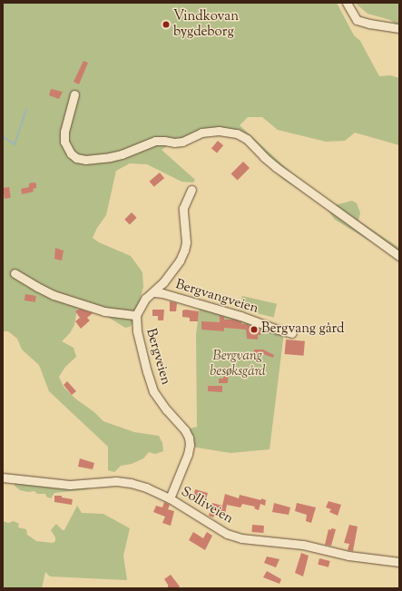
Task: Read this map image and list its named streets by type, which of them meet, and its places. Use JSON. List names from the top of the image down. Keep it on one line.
{"streets":{"street":["Bergvangveien","Bergveien","Solliveien"]},"crossings":[["Bergvangveien","Bergveien"],["Bergveien","Solliveien"]],"parks":["Bergvang besøksgård"],"places":["Vindkovan bygdeborg","Bergvang gård"]}
